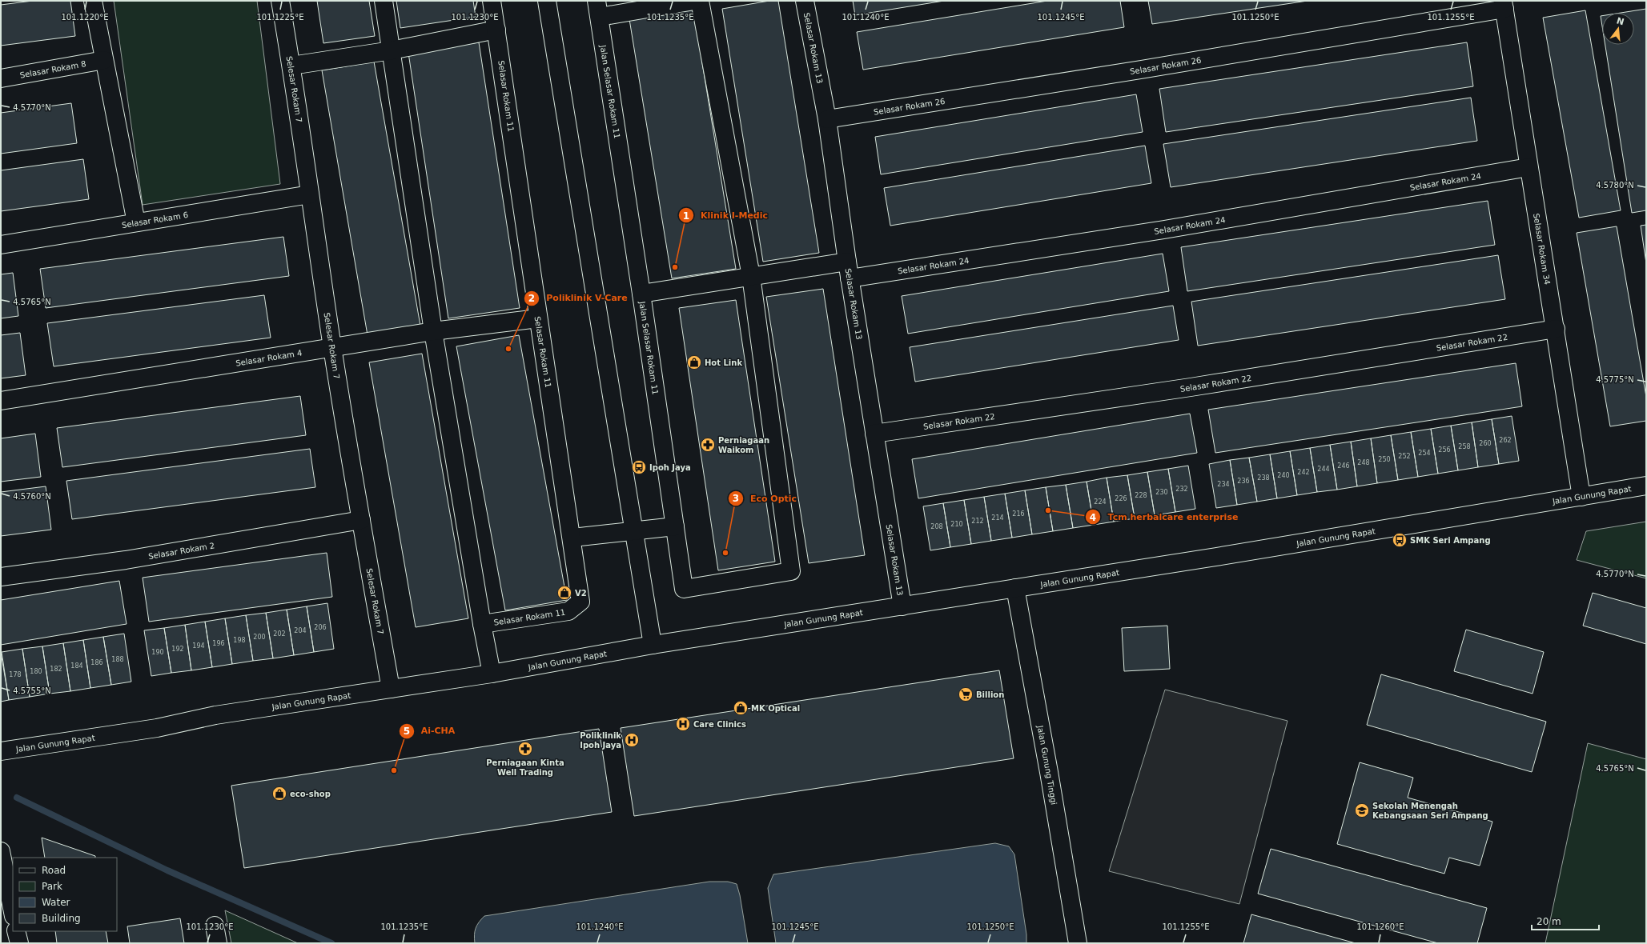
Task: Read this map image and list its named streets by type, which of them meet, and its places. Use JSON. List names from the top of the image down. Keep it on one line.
{"streets":{"street":["Selasar Rokam 13","Selasar Rokam 26","Selasar Rokam 8","Selesar Rokam 7","Jalan Selasar Rokam 11","Selasar Rokam 11","Selasar Rokam 24","Selasar Rokam 6","Selasar Rokam 34","Selasar Rokam 22","Selasar Rokam 4","Jalan Gunung Rapat","Selasar Rokam 2","Jalan Gunung Tinggi"]},"crossings":[["Selasar Rokam 13","Selasar Rokam 26"],["Selasar Rokam 13","Selasar Rokam 24"],["Selasar Rokam 13","Selasar Rokam 22"],["Selasar Rokam 13","Jalan Gunung Rapat"],["Selasar Rokam 26","Selasar Rokam 34"],["Selesar Rokam 7","Selasar Rokam 6"],["Selesar Rokam 7","Selasar Rokam 4"],["Selesar Rokam 7","Jalan Gunung Rapat"],["Selesar Rokam 7","Selasar Rokam 2"],["Jalan Selasar Rokam 11","Selasar Rokam 24"],["Selasar Rokam 11","Selasar Rokam 4"],["Selasar Rokam 24","Selasar Rokam 34"],["Selasar Rokam 34","Selasar Rokam 22"],["Selasar Rokam 34","Jalan Gunung Rapat"],["Jalan Gunung Rapat","Jalan Gunung Tinggi"]],"places":{"other":["Klinik I-Medic","Poliklinik V-Care","Tcm herbalcare enterprise","Eco Optic","Ai-CHA"],"shop":["Hot Link","V2","MK Optical","eco-shop"],"pharmacy":["Perniagaan Waikom","Perniagaan Kinta Well Trading"],"bus stop":["Ipoh Jaya","SMK Seri Ampang"],"supermarket":["Billion"],"hospital":["Care Clinics","Poliklinik Ipoh Jaya"],"school or university":["Sekolah Menengah Kebangsaan Seri Ampang"]},"house_numbers":["262","260","258","256","254","252","250","248","246","244","242","240","238","236","234","232","230","228","226","224","216","214","212","210","208","206","204","202","200","198","196","194","192","190","188","186","184","182","180","178"],"legend":["Road","Park","Water","Building"],"scale_bar":"20 m","north":"top","coordinates":["101.1220°E","101.1225°E","101.1230°E","101.1235°E","101.1240°E","101.1245°E","101.1250°E","101.1255°E","4.5770°N","4.5780°N","4.5765°N","4.5775°N","4.5760°N","4.5755°N","101.1260°E"]}
